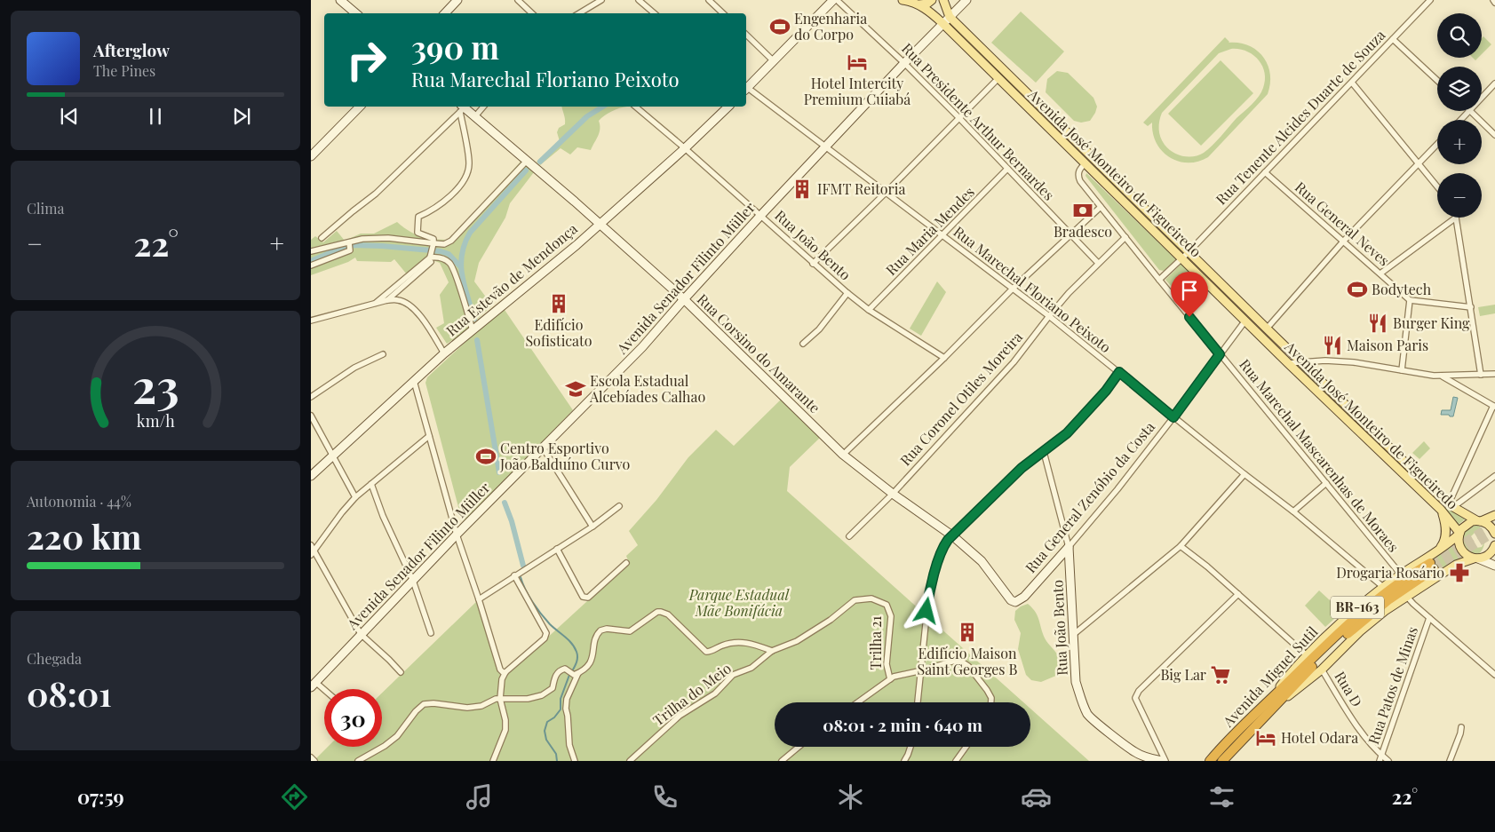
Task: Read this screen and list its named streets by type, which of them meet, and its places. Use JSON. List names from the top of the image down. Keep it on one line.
{"streets":{"highway":["BR-163","Avenida Miguel Sutil"],"main road":["Avenida José Monteiro de Figueiredo"],"street":["Rua Tenente Alcides Duarte de Souza","Rua Presidente Arthur Bernardes","Rua General Neves","Rua Maria Mendes","Rua João Bento","Avenida Senador Filinto Müller","Rua Estevão de Mendonça","Rua Marechal Floriano Peixoto","Rua Corsino do Amarante","Rua Coronel Otiles Moreira","Rua Marechal Mascarenhas de Moraes","Rua General Zenóbio da Costa","Trilha 21","Rua Patos de Minas","Rua D","Trilha do Meio"]},"crossings":[["Rua Tenente Alcides Duarte de Souza","Avenida José Monteiro de Figueiredo"],["Rua Tenente Alcides Duarte de Souza","Rua General Neves"],["Rua Tenente Alcides Duarte de Souza","Rua Marechal Mascarenhas de Moraes"],["Rua Presidente Arthur Bernardes","Rua Maria Mendes"],["Rua Presidente Arthur Bernardes","Avenida Senador Filinto Müller"],["Rua Presidente Arthur Bernardes","Rua Coronel Otiles Moreira"],["Avenida José Monteiro de Figueiredo","Avenida Senador Filinto Müller"],["Avenida José Monteiro de Figueiredo","Rua Marechal Mascarenhas de Moraes"],["Avenida José Monteiro de Figueiredo","Rua General Zenóbio da Costa"],["Avenida José Monteiro de Figueiredo","BR-163"],["Avenida José Monteiro de Figueiredo","Avenida Miguel Sutil"],["Rua Maria Mendes","Rua João Bento"],["Rua Maria Mendes","Rua Marechal Floriano Peixoto"],["Rua João Bento","Avenida Senador Filinto Müller"],["Rua João Bento","Rua Estevão de Mendonça"],["Rua João Bento","Rua General Zenóbio da Costa"],["Avenida Senador Filinto Müller","Rua Marechal Floriano Peixoto"],["Avenida Senador Filinto Müller","Rua Corsino do Amarante"],["Rua Estevão de Mendonça","Rua Corsino do Amarante"],["Rua Marechal Floriano Peixoto","Rua Coronel Otiles Moreira"],["Rua Marechal Floriano Peixoto","Rua General Zenóbio da Costa"],["Rua Marechal Floriano Peixoto","Avenida Miguel Sutil"],["Rua Corsino do Amarante","Rua Coronel Otiles Moreira"],["Rua Corsino do Amarante","Rua General Zenóbio da Costa"],["Rua Coronel Otiles Moreira","Rua Marechal Mascarenhas de Moraes"],["Rua Marechal Mascarenhas de Moraes","Rua General Zenóbio da Costa"],["Rua Marechal Mascarenhas de Moraes","Avenida Miguel Sutil"],["BR-163","Avenida Miguel Sutil"],["Trilha 21","Trilha do Meio"],["Avenida Miguel Sutil","Rua D"],["Rua Patos de Minas","Rua D"]],"parks":["Parque Estadual Mãe Bonifácia"],"places":{"sports":["Engenharia do Corpo","Bodytech","Centro Esportivo João Balduíno Curvo"],"hotel":["Hotel Intercity Premium Cuiabá","Hotel Odara"],"building":["IFMT Reitoria","Edifício Sofisticato","Edifício Maison Saint Georges B"],"bank":["Bradesco"],"restaurant":["Burger King","Maison Paris"],"school or university":["Escola Estadual Alcebíades Calhao"],"pharmacy":["Drogaria Rosário"],"supermarket":["Big Lar"]},"page":{"map_buttons":["+","−"],"turn":["390 m","Rua Marechal Floriano Peixoto"],"song":["Afterglow","The Pines"],"tile":["Clima",["Autonomia · 44%","220 km"],["Chegada","08:01"]],"heat":["−","22°","+"],"limit":"30","trip":"08:01 · 2 min · 640 m","tabs":["07:59","22°"],"gauge":["23","km/h"]}}
